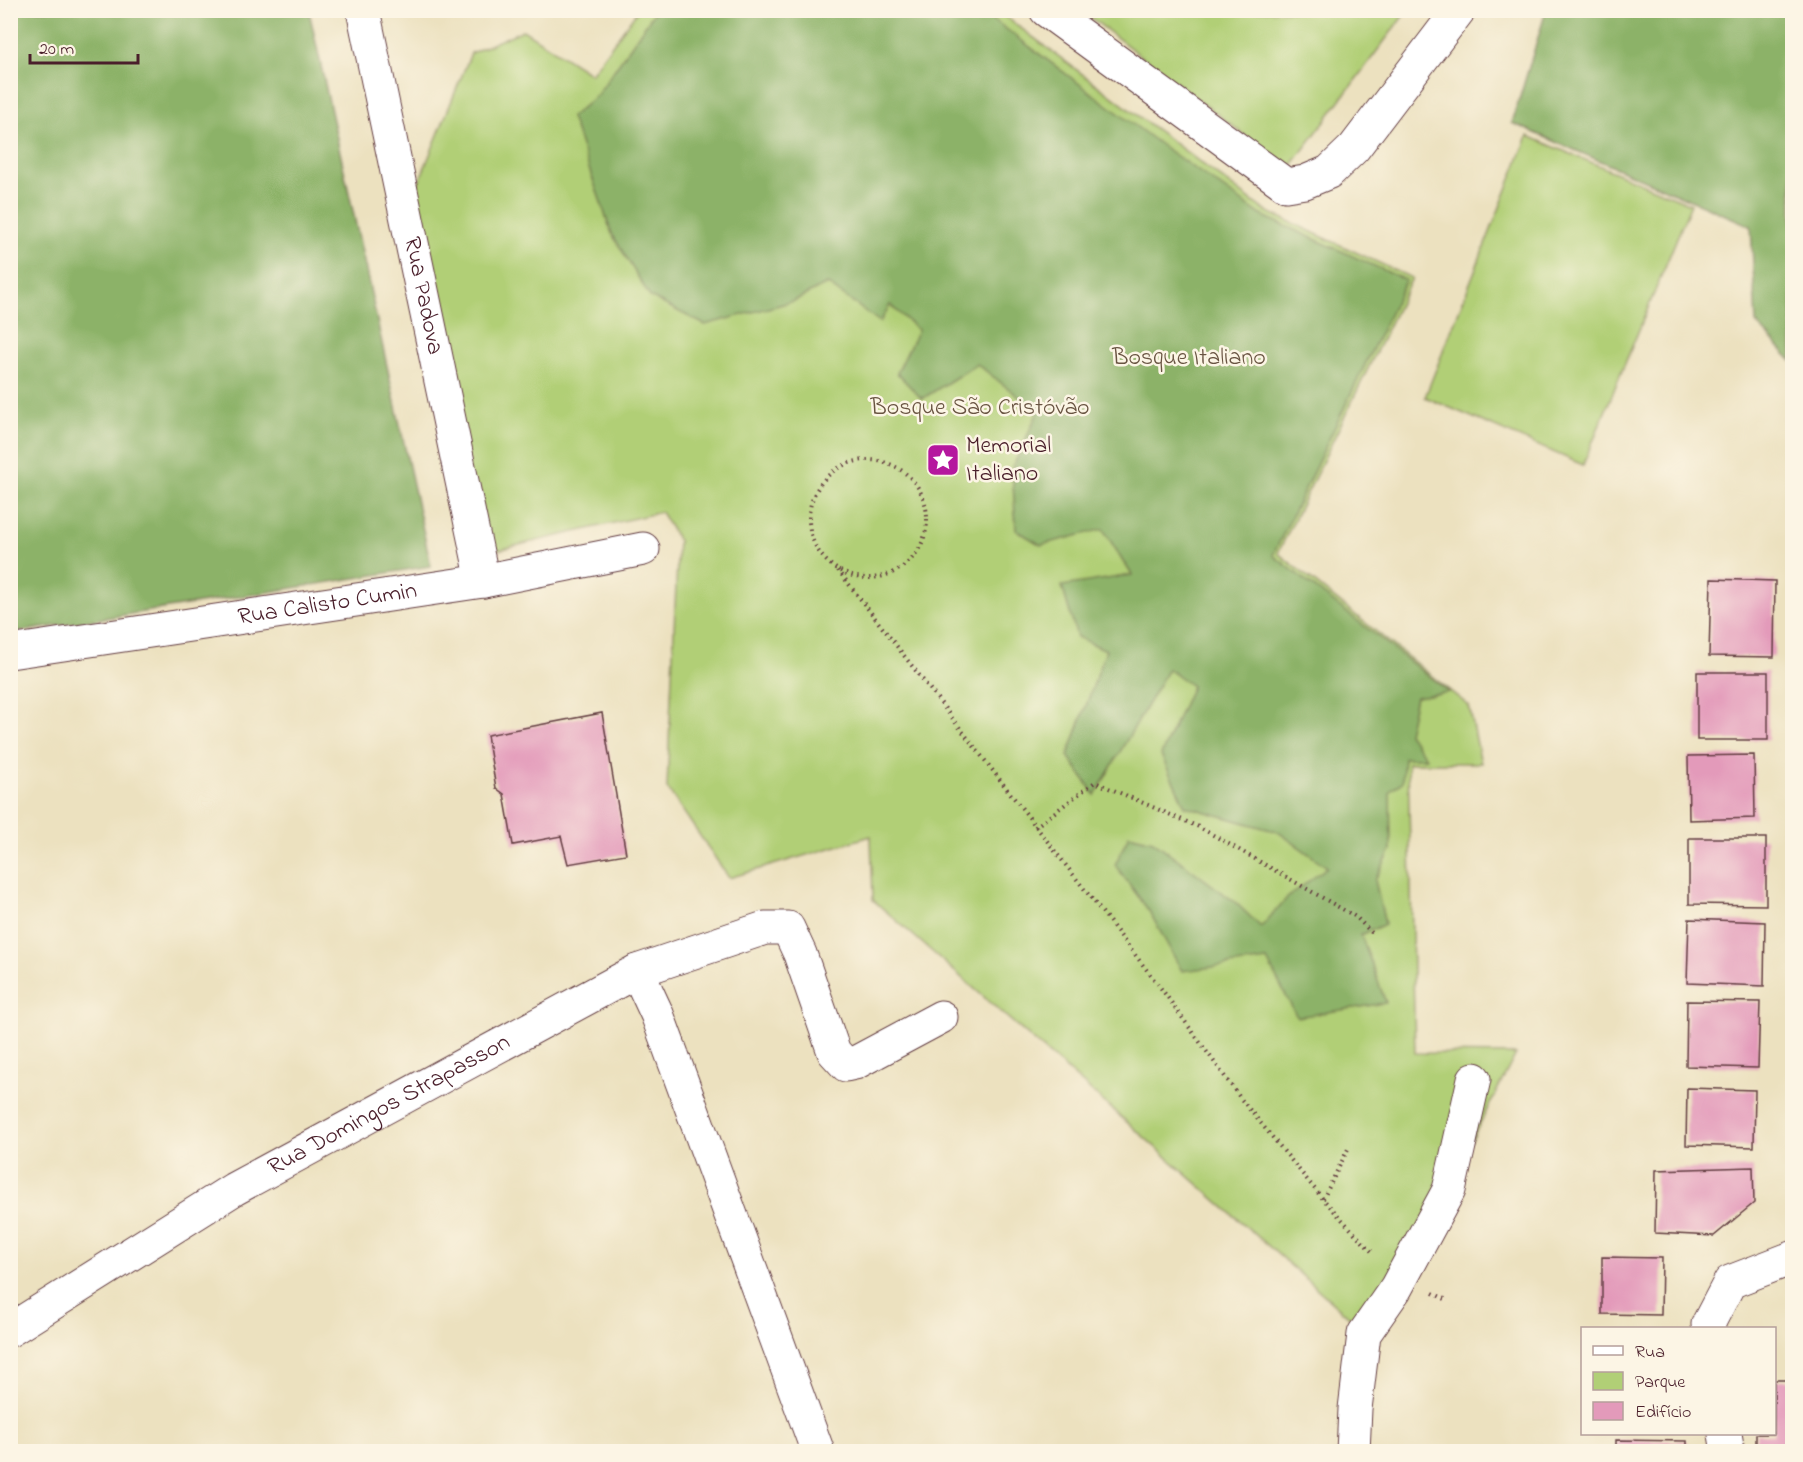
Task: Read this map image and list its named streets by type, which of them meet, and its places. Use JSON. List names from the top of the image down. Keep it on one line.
{"streets":{"street":["Rua Padova","Rua Calisto Cumin","Rua Domingos Strapasson"]},"crossings":[["Rua Padova","Rua Calisto Cumin"]],"parks":["Bosque Italiano","Bosque São Cristóvão"],"places":{"place":["Memorial Italiano"]},"legend":["Rua","Parque","Edifício"],"scale_bar":"20 m"}
